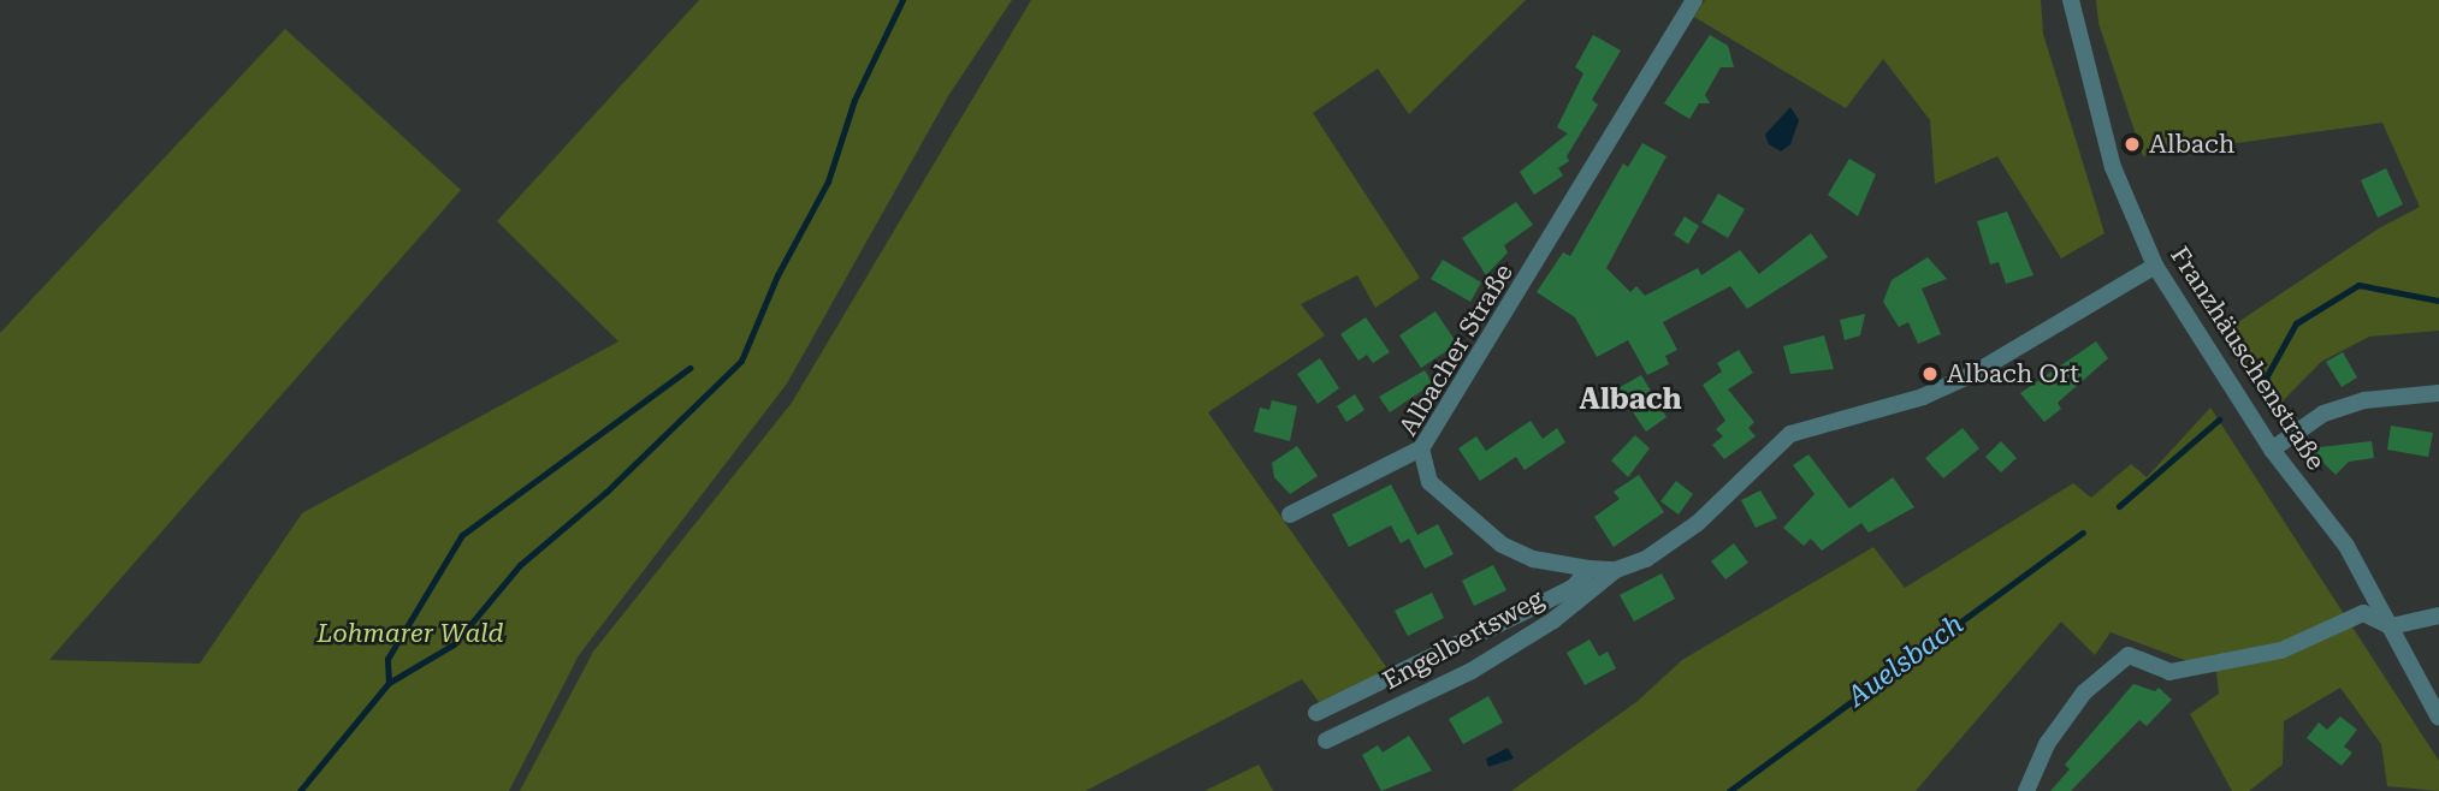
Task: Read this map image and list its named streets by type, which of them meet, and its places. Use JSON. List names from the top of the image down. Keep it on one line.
{"streets":{"street":["Albacher Straße","Franzhäuschenstraße","Engelbertsweg"]},"crossings":[["Albacher Straße","Franzhäuschenstraße"],["Albacher Straße","Engelbertsweg"]],"districts":["Albach"],"water":["Auelsbach"],"parks":["Lohmarer Wald"],"places":["Albach","Albach Ort"]}
